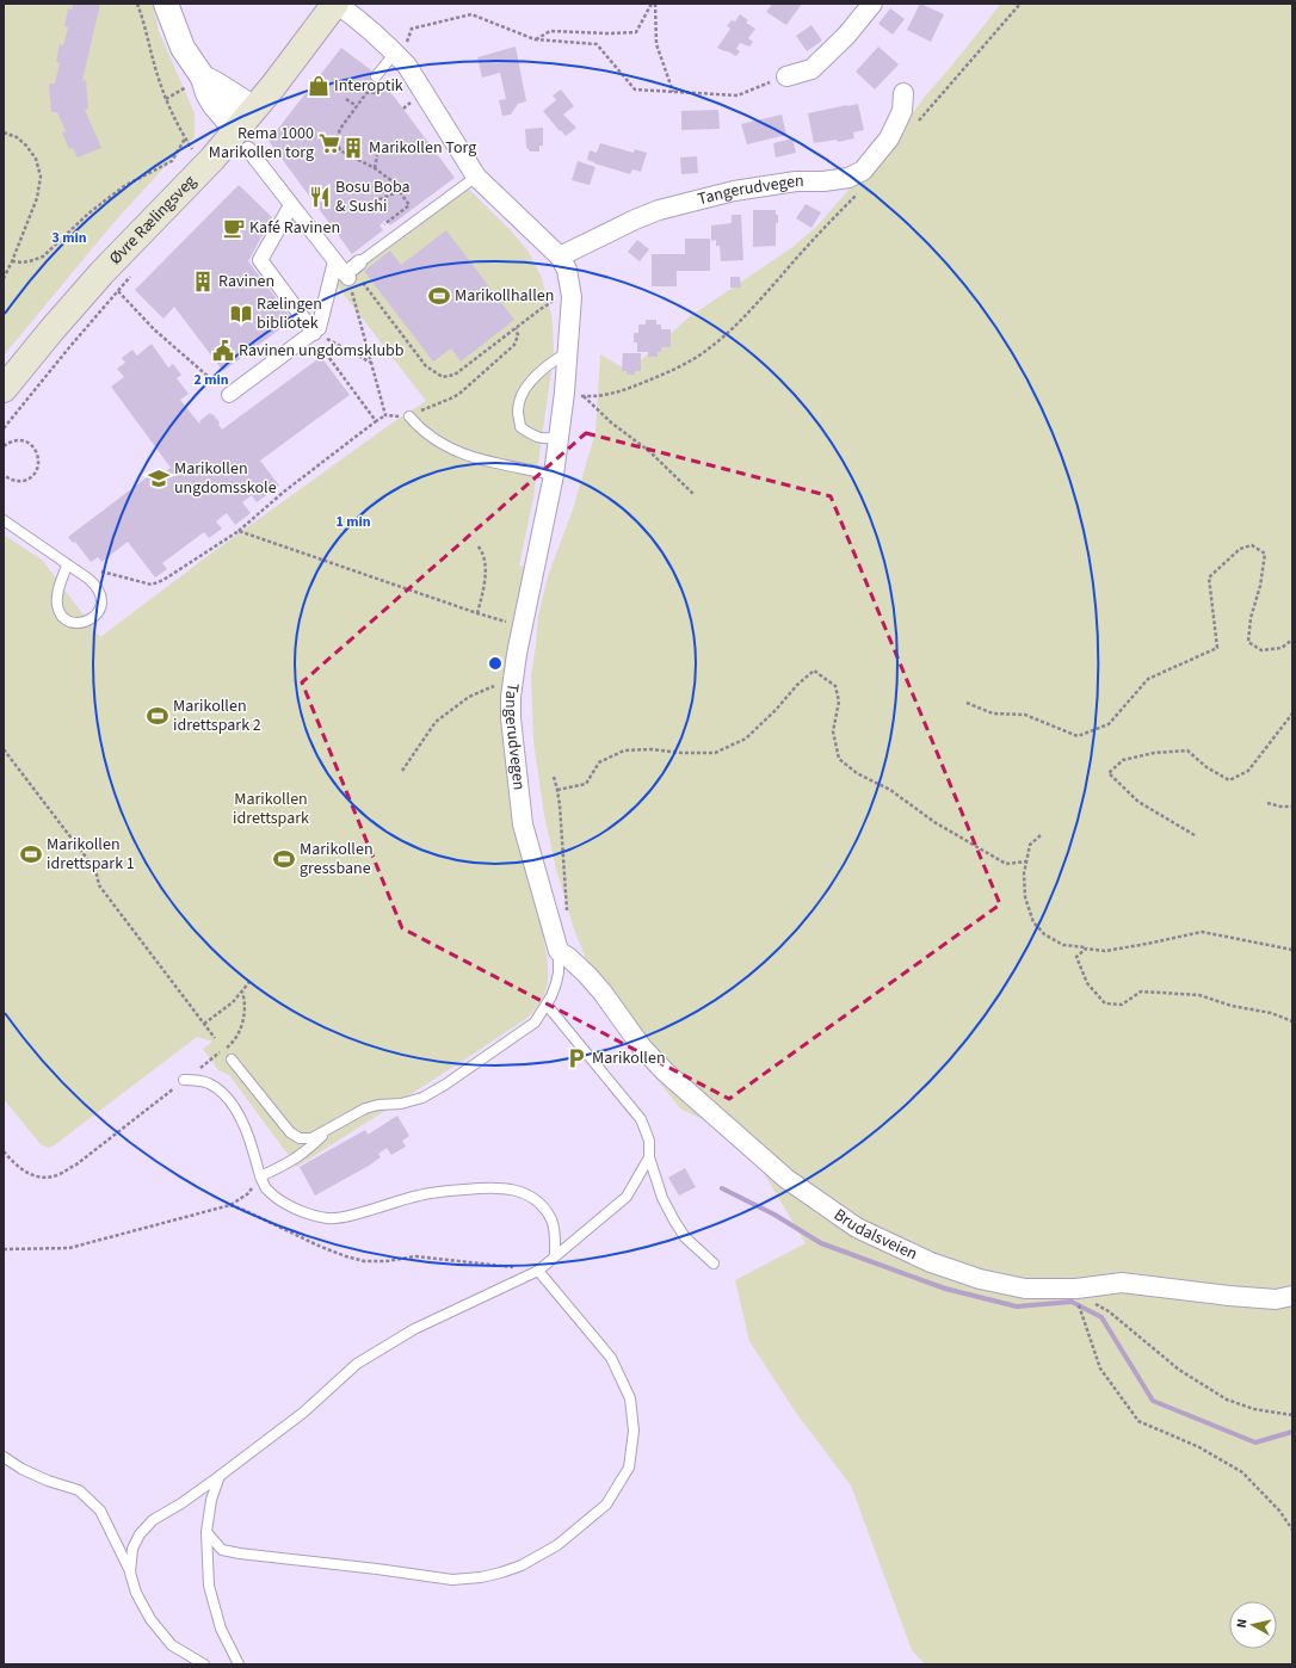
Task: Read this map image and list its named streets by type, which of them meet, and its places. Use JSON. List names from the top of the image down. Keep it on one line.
{"streets":{"main road":["Øvre Rælingsveg"],"street":["Tangerudvegen","Brudalsveien"]},"crossings":[["Tangerudvegen","Øvre Rælingsveg"],["Tangerudvegen","Brudalsveien"]],"parks":["Marikollen idrettspark"],"places":{"shop":["Interoptik"],"supermarket":["Rema 1000 Marikollen torg"],"building":["Marikollen Torg","Ravinen"],"restaurant":["Bosu Boba & Sushi"],"cafe":["Kafé Ravinen"],"sports":["Marikollhallen","Marikollen idrettspark 2","Marikollen idrettspark 1","Marikollen gressbane"],"library":["Rælingen bibliotek"],"public building":["Ravinen ungdomsklubb"],"school or university":["Marikollen ungdomsskole"],"parking":["Marikollen"]},"north":"left","rings":["3 min","2 min","1 min"]}
